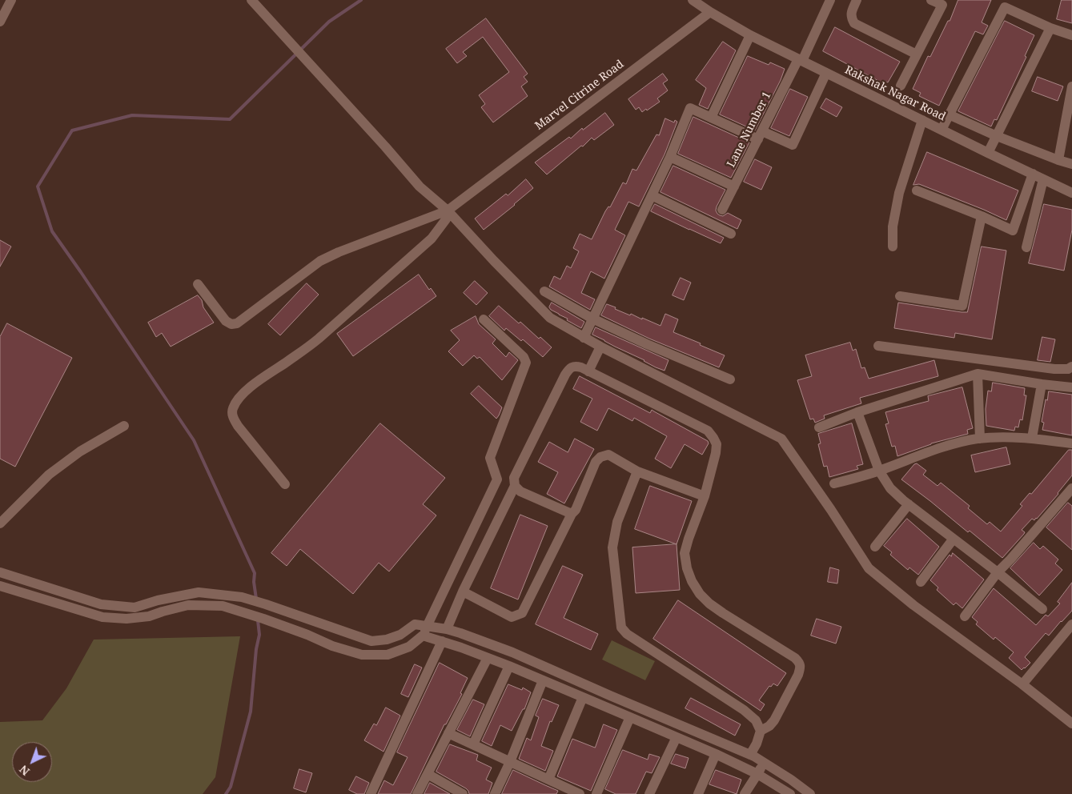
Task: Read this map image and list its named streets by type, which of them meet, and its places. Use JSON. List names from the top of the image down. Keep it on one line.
{"streets":{"street":["Rakshak Nagar Road","Marvel Citrine Road","Lane Number 1"]},"crossings":[["Rakshak Nagar Road","Marvel Citrine Road"],["Rakshak Nagar Road","Lane Number 1"]],"north":"bottom left"}
